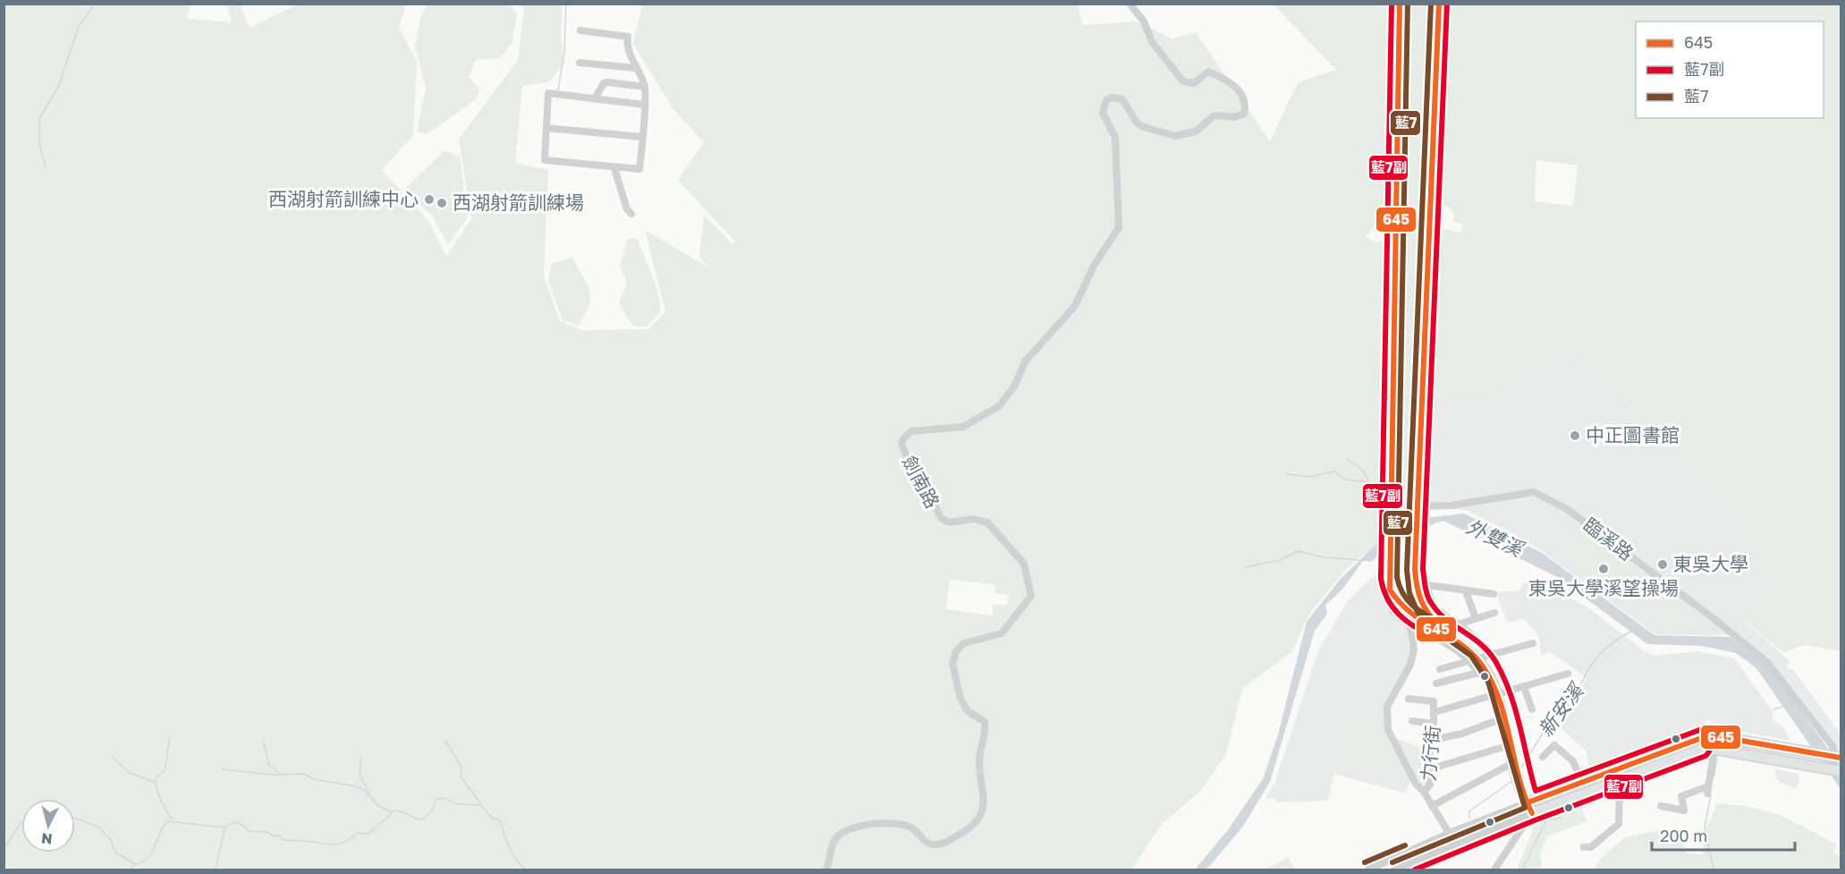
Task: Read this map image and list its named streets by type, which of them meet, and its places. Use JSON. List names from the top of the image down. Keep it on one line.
{"streets":{"street":["劍南路","臨溪路","力行街"]},"water":["外雙溪","新安溪"],"places":["西湖射箭訓練中心","西湖射箭訓練場","中正圖書館","東吳大學","東吳大學溪望操場"],"lines":["transit line 645","transit line 藍7副","transit line 藍7"],"legend":["645","藍7副","藍7"],"scale_bar":"200 m","north":"bottom"}
